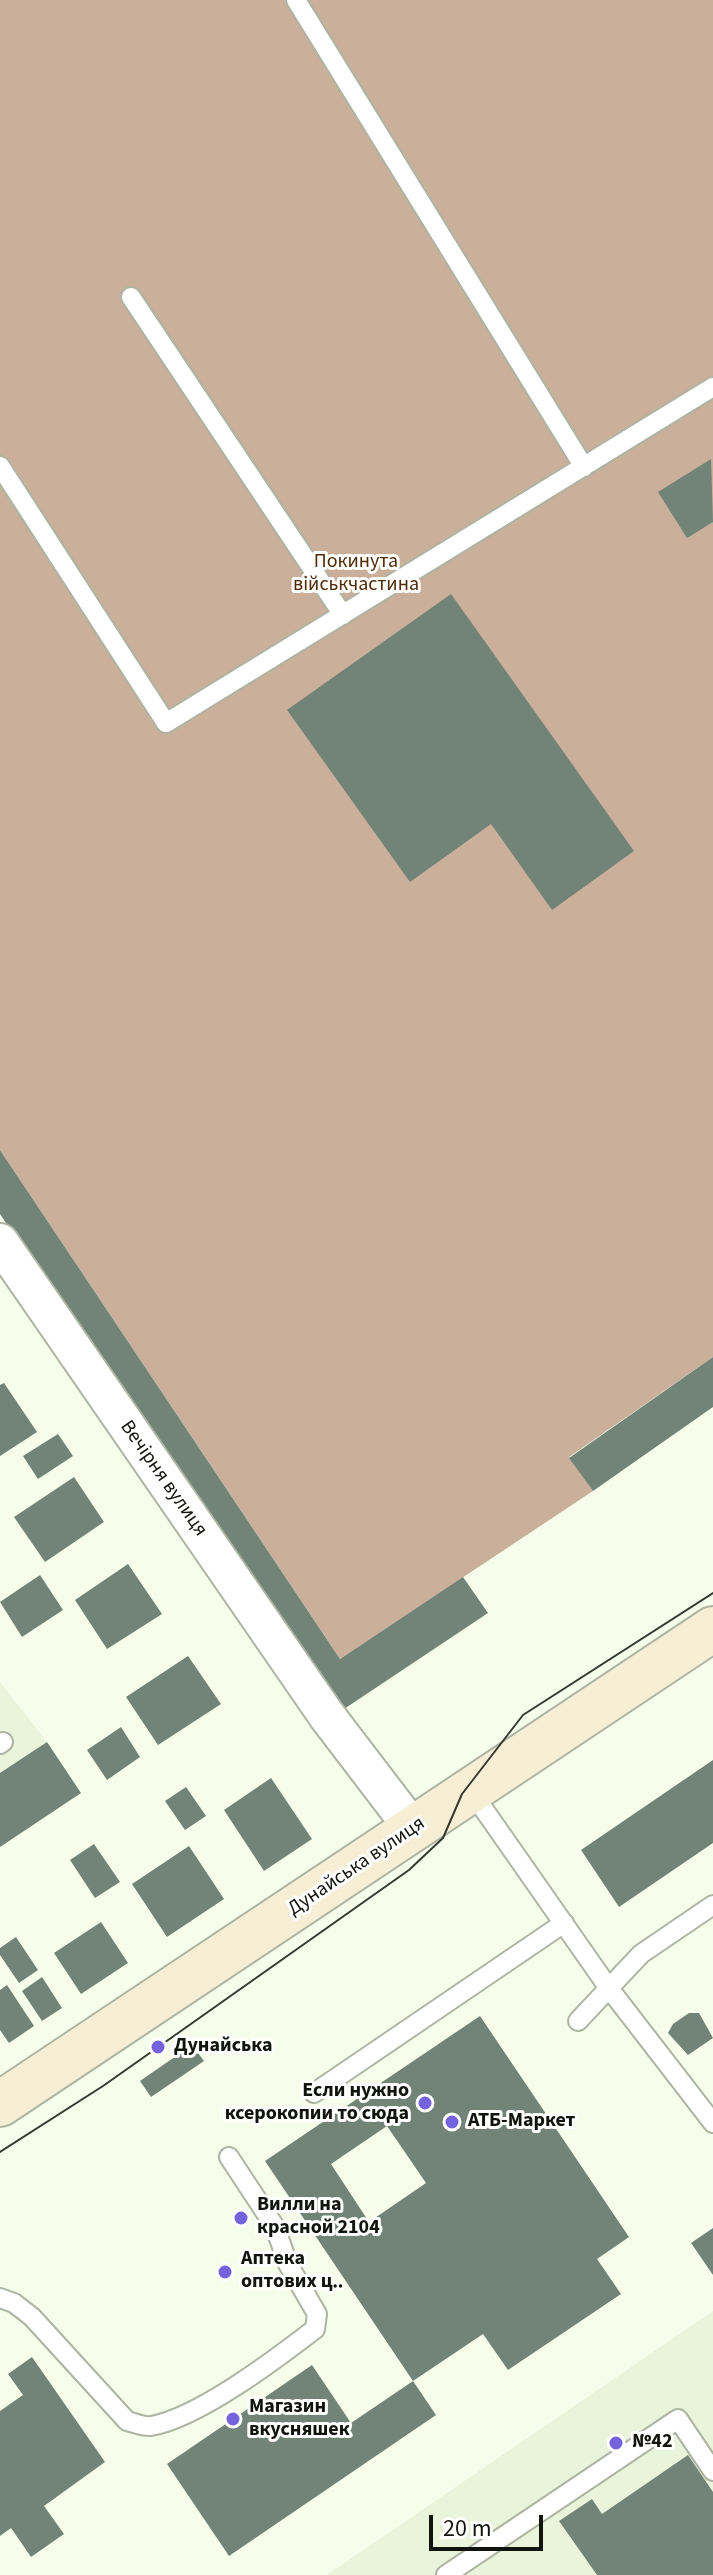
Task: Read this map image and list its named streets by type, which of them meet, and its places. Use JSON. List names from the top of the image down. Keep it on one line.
{"streets":{"street":["Вечірня вулиця","Дунайська вулиця"]},"crossings":[["Вечірня вулиця","Дунайська вулиця"]],"parks":["Покинута військчастина"],"places":["Дунайська","Если нужно ксерокопии то сюда","АТБ-Маркет","Вилли на красной 2104","Аптека оптових ц‥","Магазин вкусняшек","№42"],"scale_bar":"20 m"}
